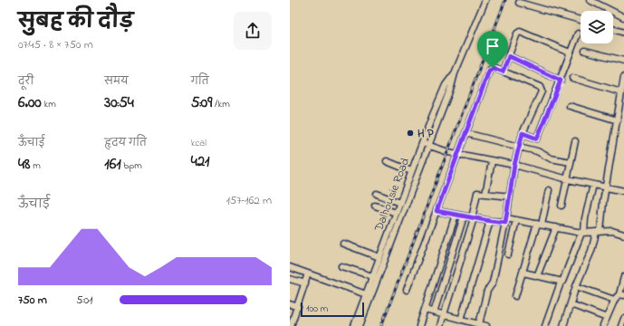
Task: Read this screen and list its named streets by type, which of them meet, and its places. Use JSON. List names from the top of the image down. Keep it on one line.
{"streets":{"street":["Dalhousie Road"]},"places":["H P"],"scale_bar":"100 m","page":{"heading":["सुबह की दौड़","07:45 · 8 × 750 m"],"stats":[["दूरी","6.00 km"],["समय","30:54"],["गति","5:09 /km"],["ऊँचाई","48 m"],["हृदय गति","161 bpm"],["kcal","421"]],"chart":["ऊँचाई","157–162 m"],"list":[{"name":"750 m","note":"5:01"}],"scale":"100 m"}}
